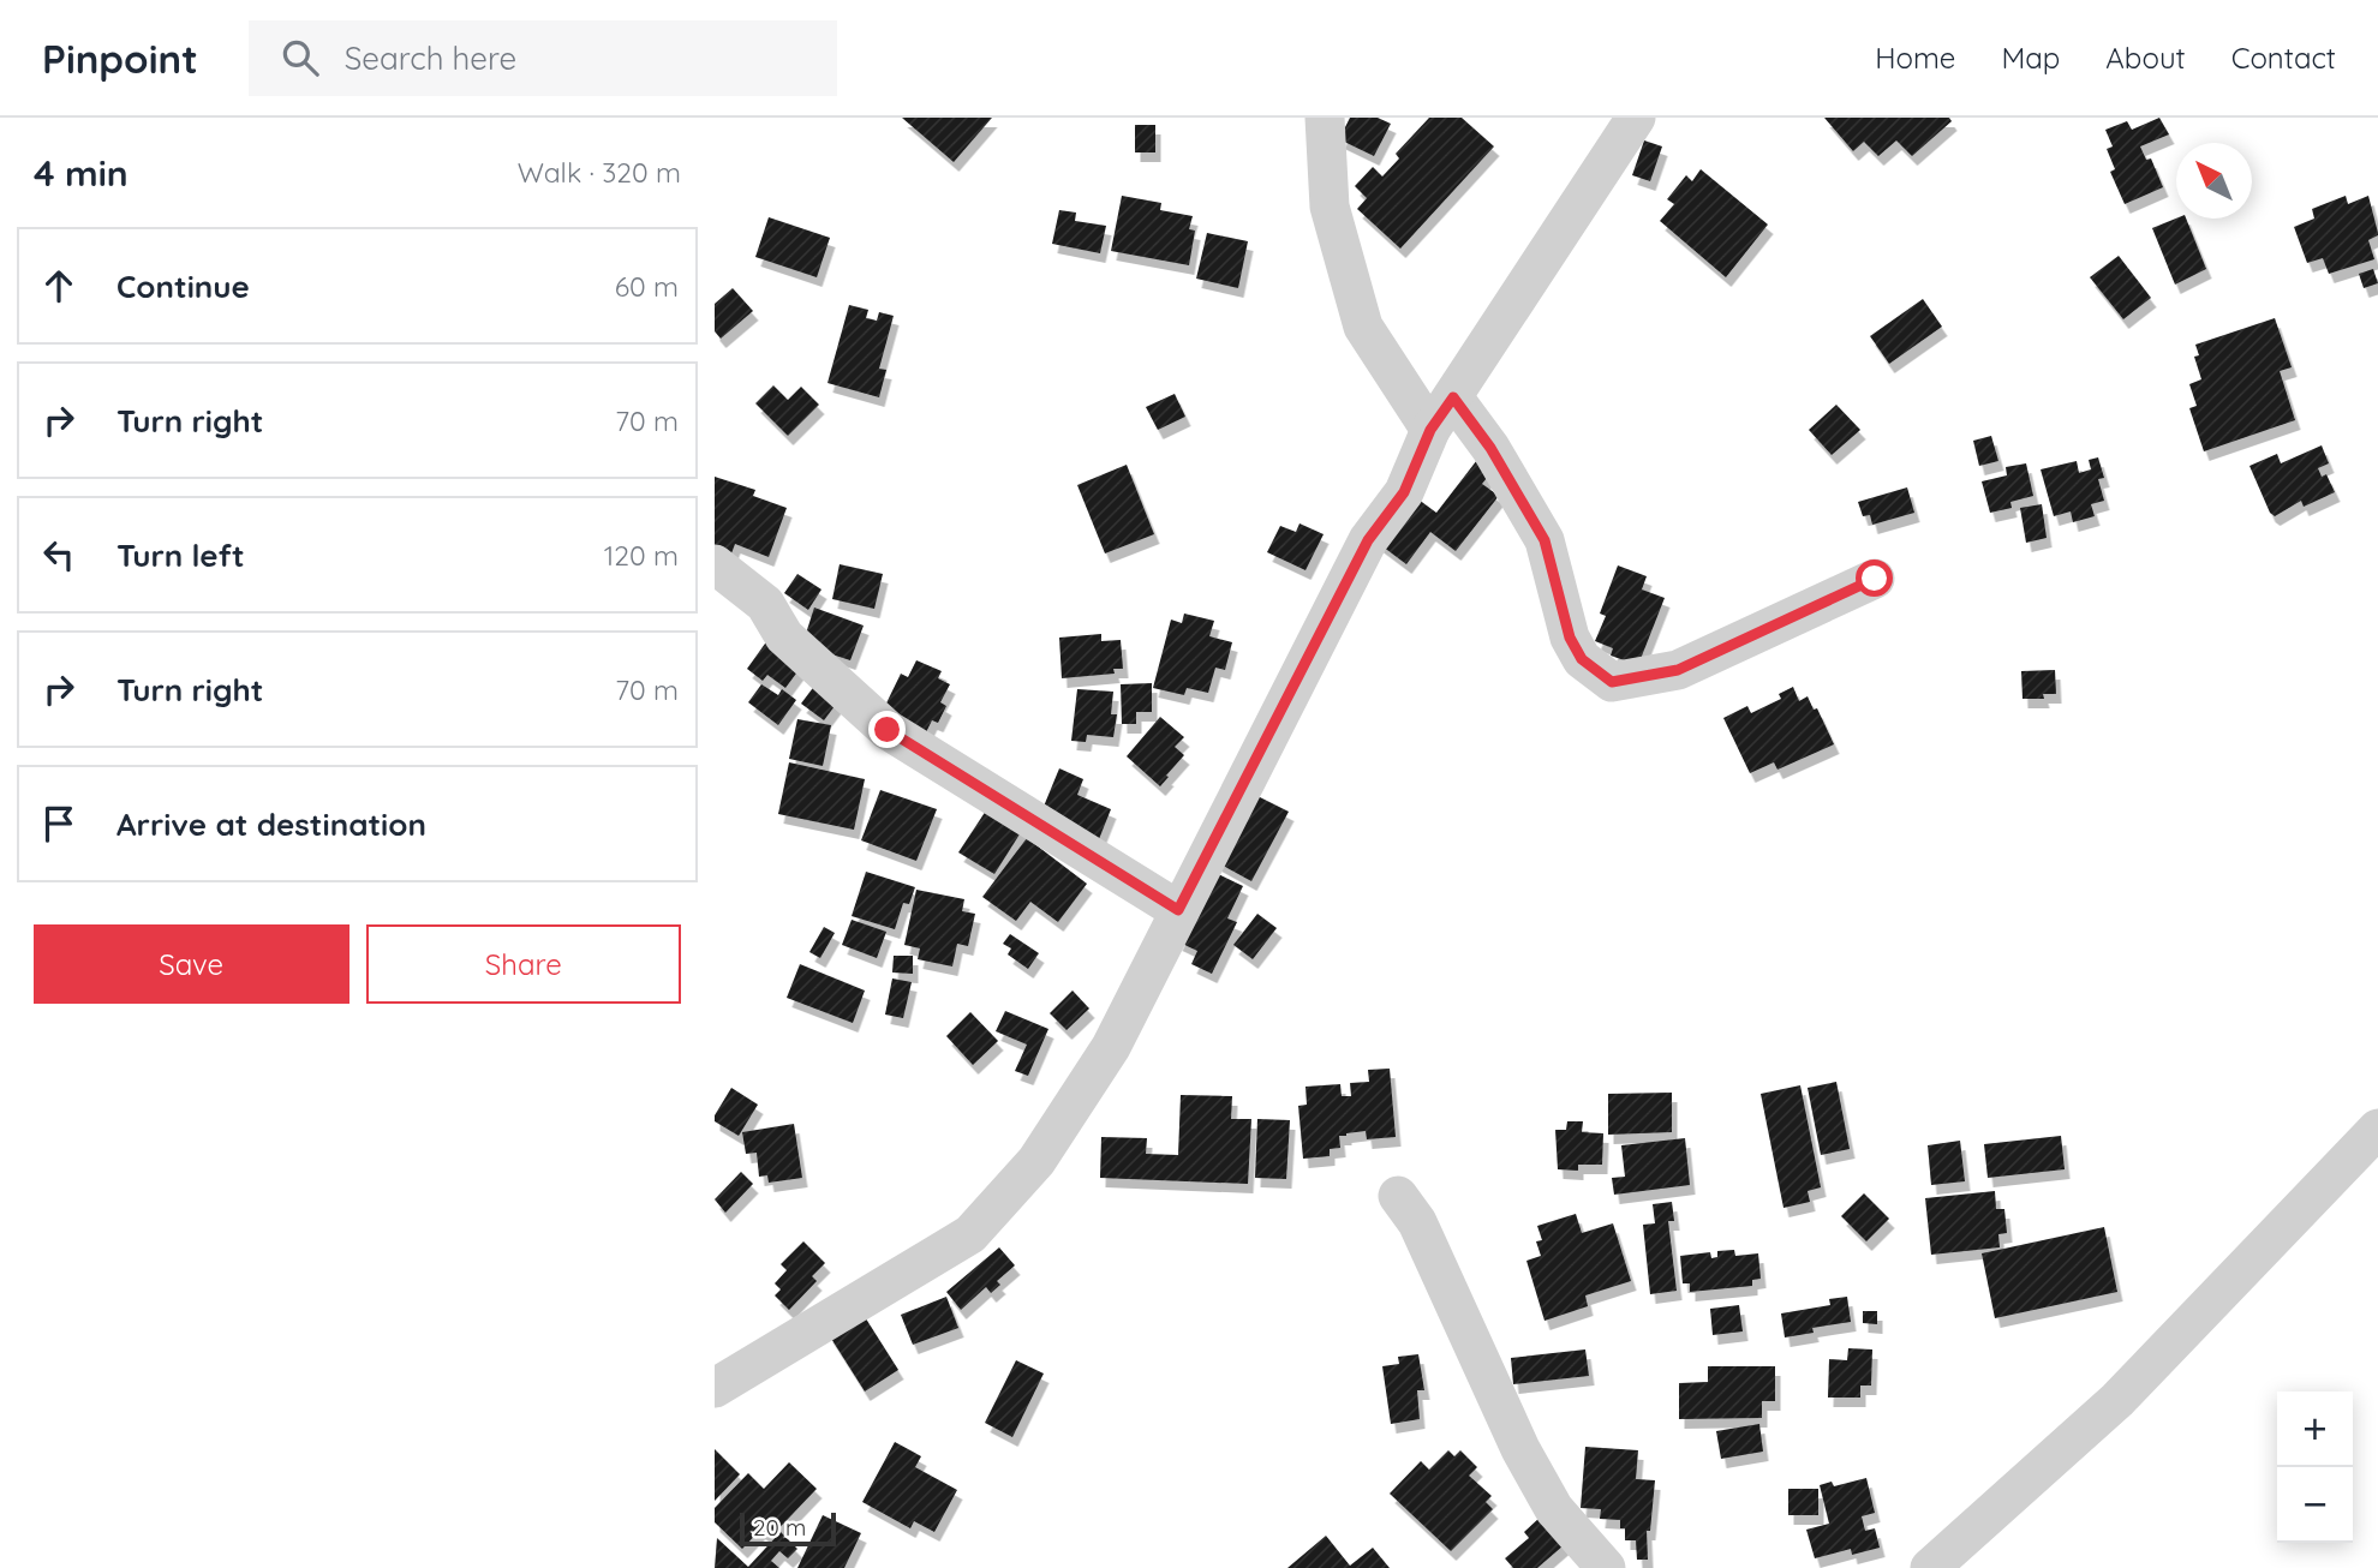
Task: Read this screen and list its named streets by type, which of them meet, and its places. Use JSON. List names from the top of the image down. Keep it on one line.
{"scale_bar":"20 m","north":"top left","page":{"header":"Pinpoint","search":"Search here","nav":["Home","Map","About","Contact"],"heading":["4 min","Walk · 320 m"],"list":[["Continue","60 m"],["Turn right","70 m"],["Turn left","120 m"],["Turn right","70 m"],"Arrive at destination"],"buttons":["Save","Share"],"map_buttons":["+","−"],"scale":"20 m"}}
